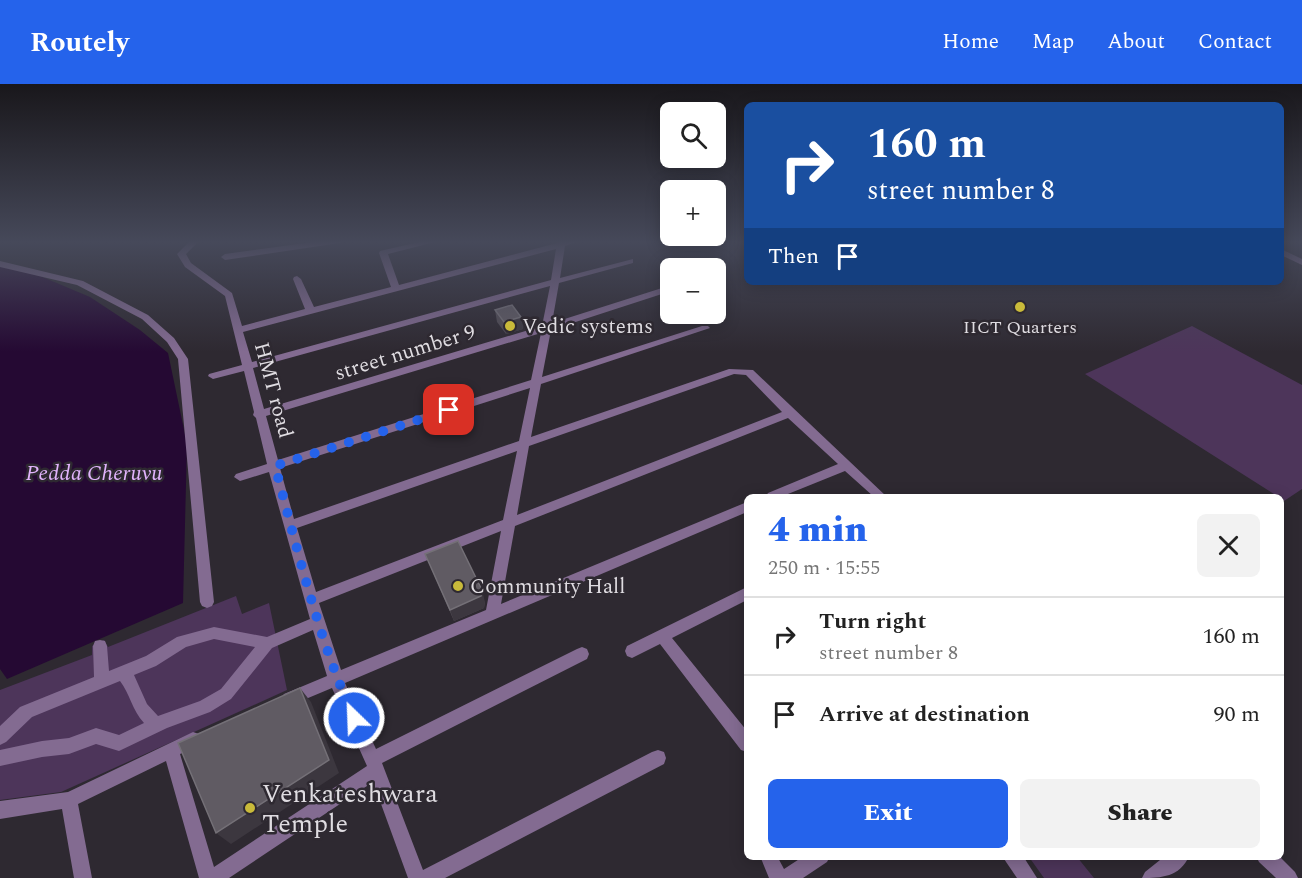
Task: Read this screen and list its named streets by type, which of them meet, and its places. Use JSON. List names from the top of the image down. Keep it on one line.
{"streets":{"street":["street number 9","HMT road"]},"crossings":[["street number 9","HMT road"]],"water":["Pedda Cheruvu"],"places":["IICT Quarters","Vedic systems","Community Hall","Venkateshwara Temple"],"page":{"header":"Routely","nav":["Home","Map","About","Contact"],"map_buttons":["+","−"],"turn":["160 m","street number 8"],"then":"Then","heading":["4 min","250 m · 15:55"],"list":[{"name":"Turn right","note":"street number 8","value":"160 m"},{"name":"Arrive at destination","value":"90 m"}],"buttons":["Exit","Share"]}}
